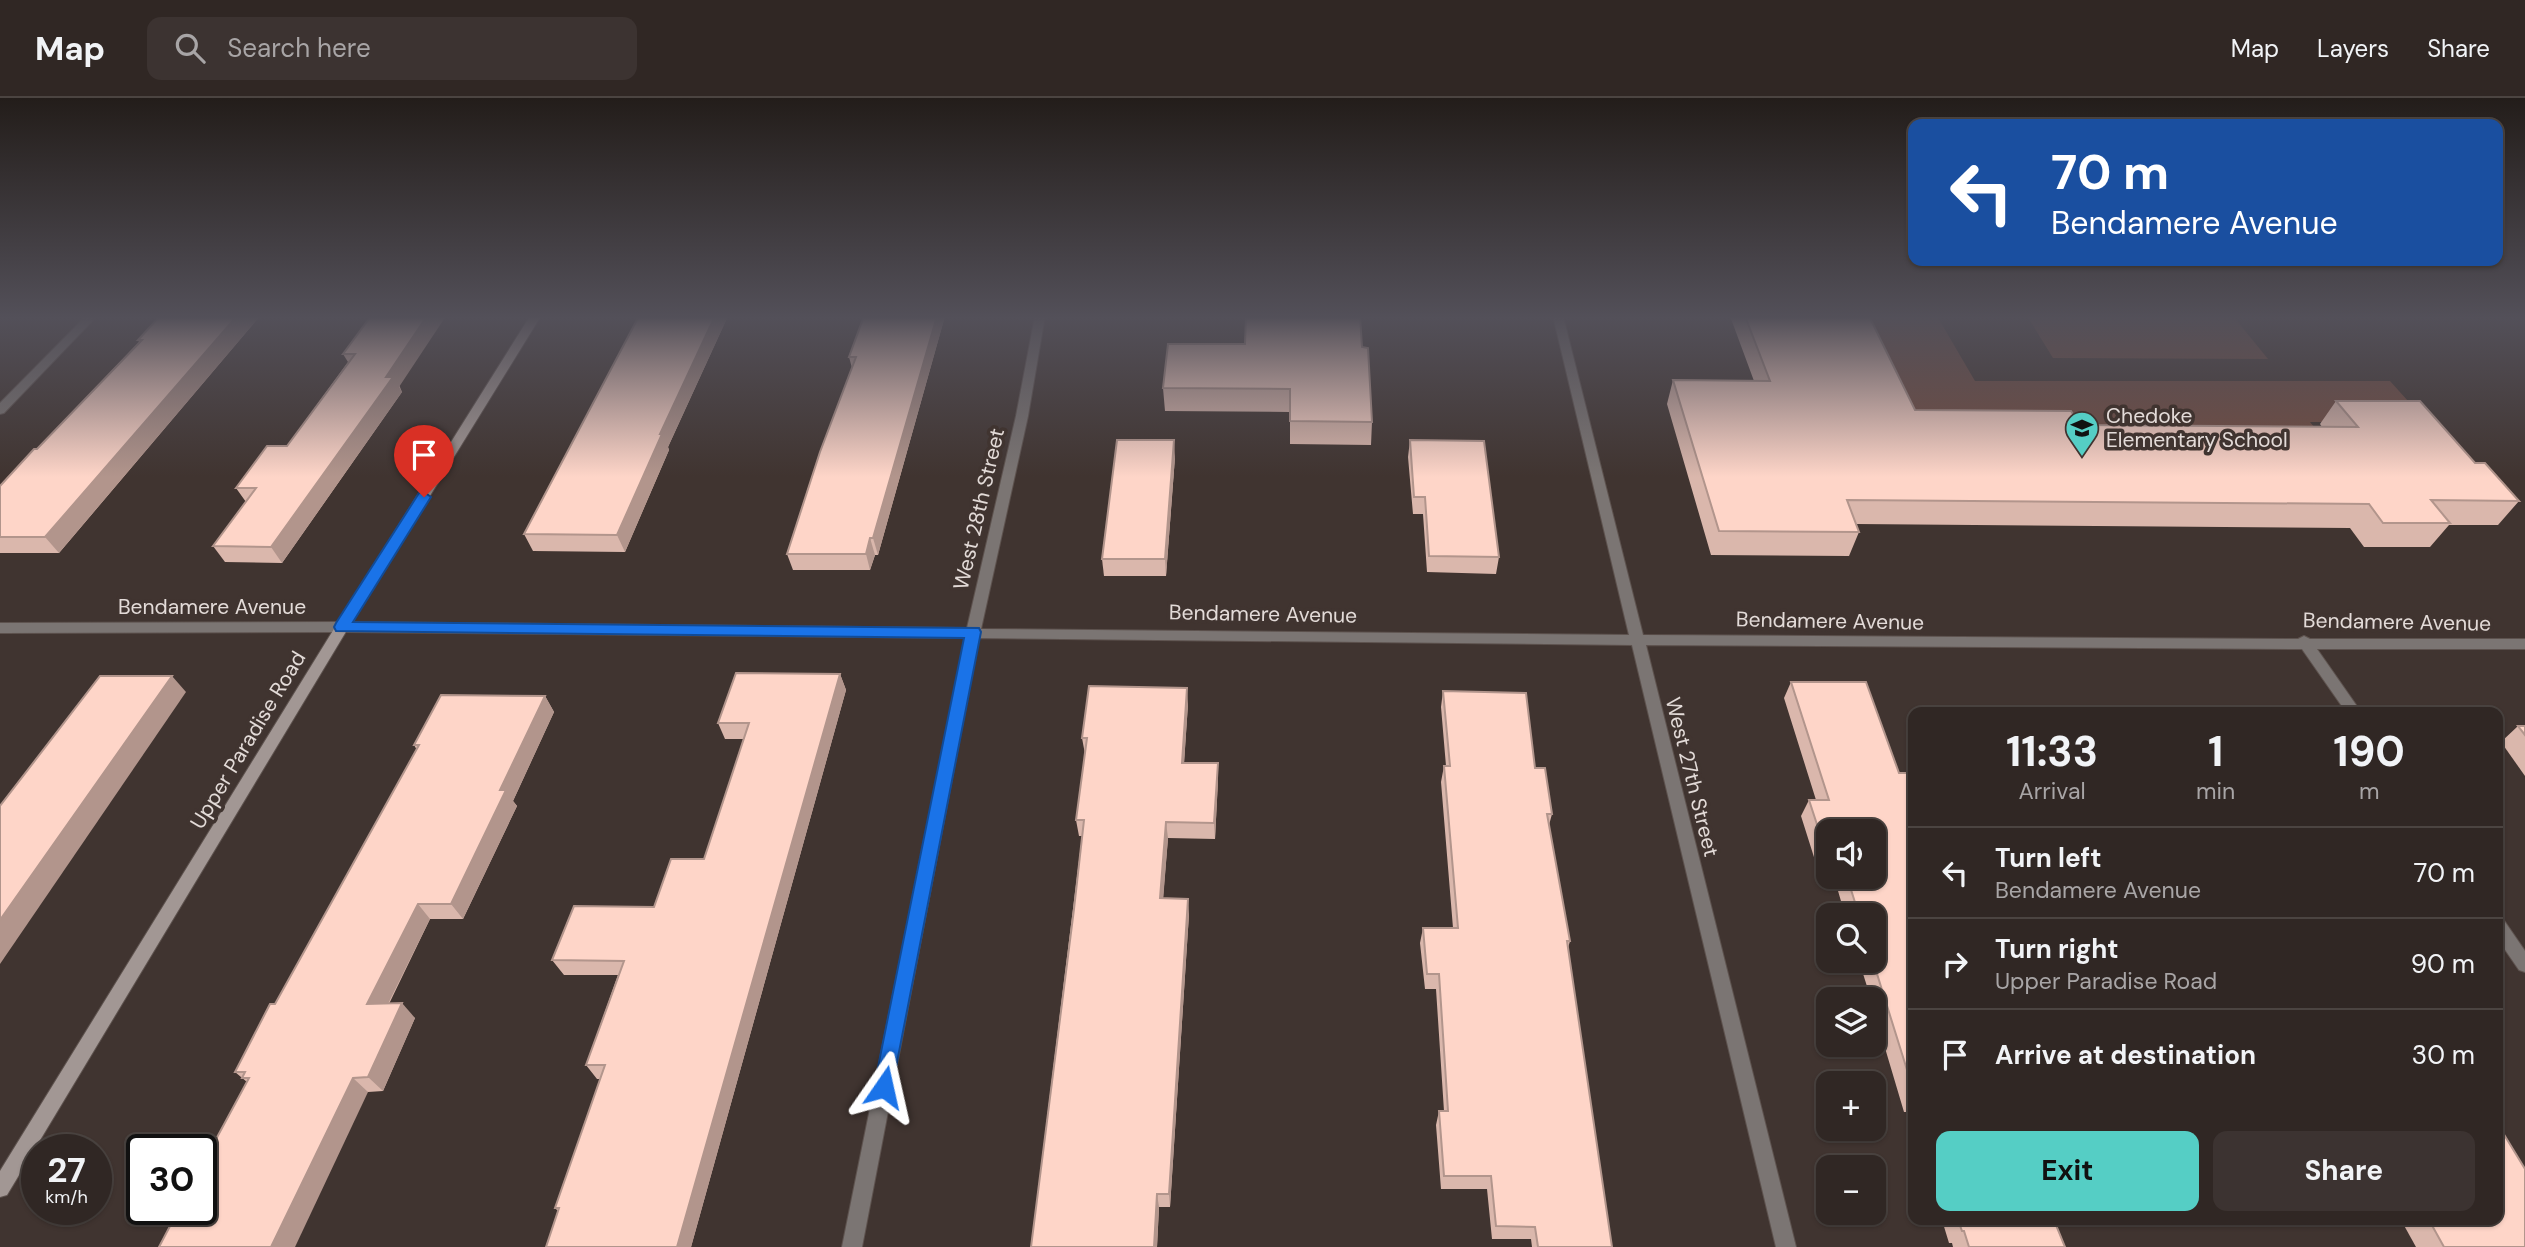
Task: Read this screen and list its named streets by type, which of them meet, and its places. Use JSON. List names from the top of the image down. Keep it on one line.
{"streets":{"street":["West 28th Street","Bendamere Avenue","Upper Paradise Road","West 27th Street"]},"crossings":[["West 28th Street","Bendamere Avenue"],["Bendamere Avenue","Upper Paradise Road"],["Bendamere Avenue","West 27th Street"]],"places":{"school or university":["Chedoke Elementary School"]},"page":{"header":"Map","search":"Search here","nav":["Map","Layers","Share"],"turn":["70 m","Bendamere Avenue"],"eta":["11:33","Arrival","1","min","190","m"],"map_buttons":["+","−"],"list":[{"name":"Turn left","note":"Bendamere Avenue","value":"70 m"},{"name":"Turn right","note":"Upper Paradise Road","value":"90 m"},{"name":"Arrive at destination","value":"30 m"}],"buttons":["Exit","Share"],"speed":"27 km/h","limit":"30"}}
